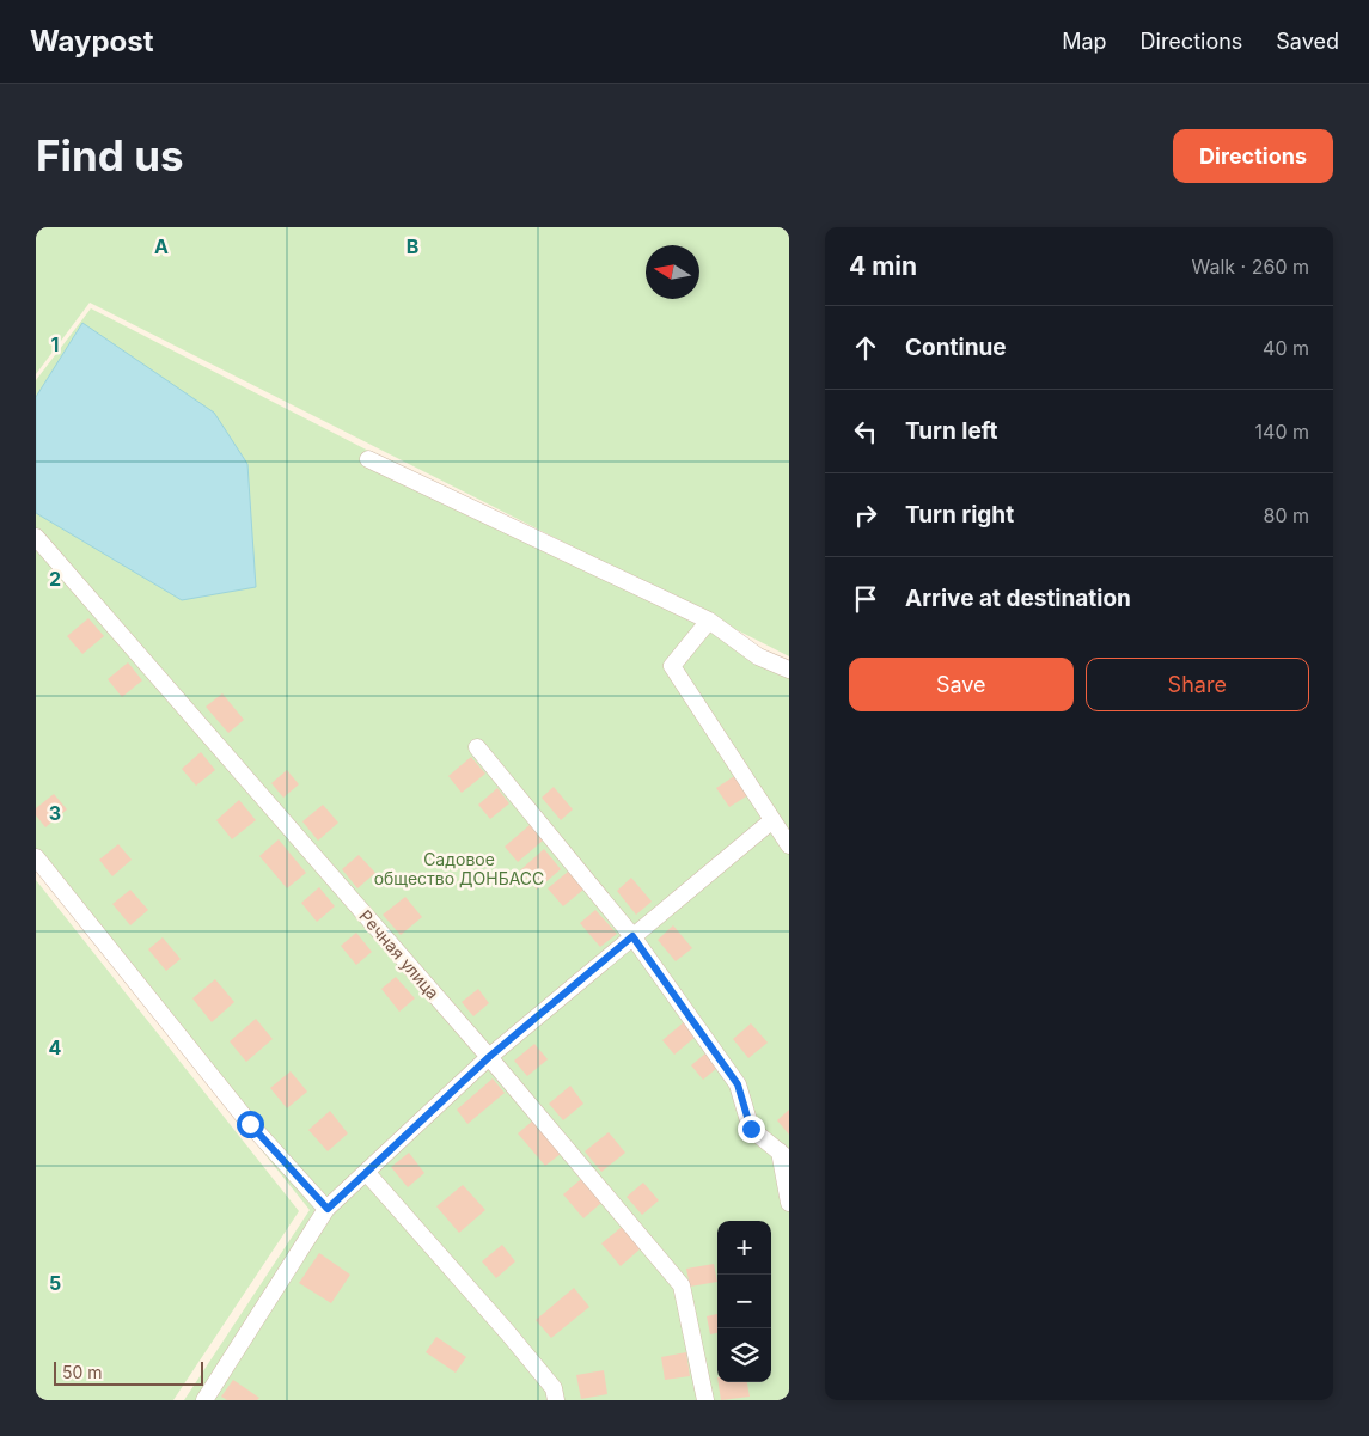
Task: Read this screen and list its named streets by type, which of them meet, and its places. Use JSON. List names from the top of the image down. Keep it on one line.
{"streets":{"street":["Речная улица"]},"parks":["Садовое общество ДОНБАСС"],"scale_bar":"50 m","north":"left","page":{"header":"Waypost","nav":["Map","Directions","Saved"],"buttons":["Directions",["Save","Share"]],"title":"Find us","heading":["4 min","Walk · 260 m"],"list":[["Continue","40 m"],["Turn left","140 m"],["Turn right","80 m"],"Arrive at destination"],"map_buttons":["+","−"],"scale":"50 m"},"grid":{"columns":["A","B"],"rows":["1","2","3","4","5"]}}
